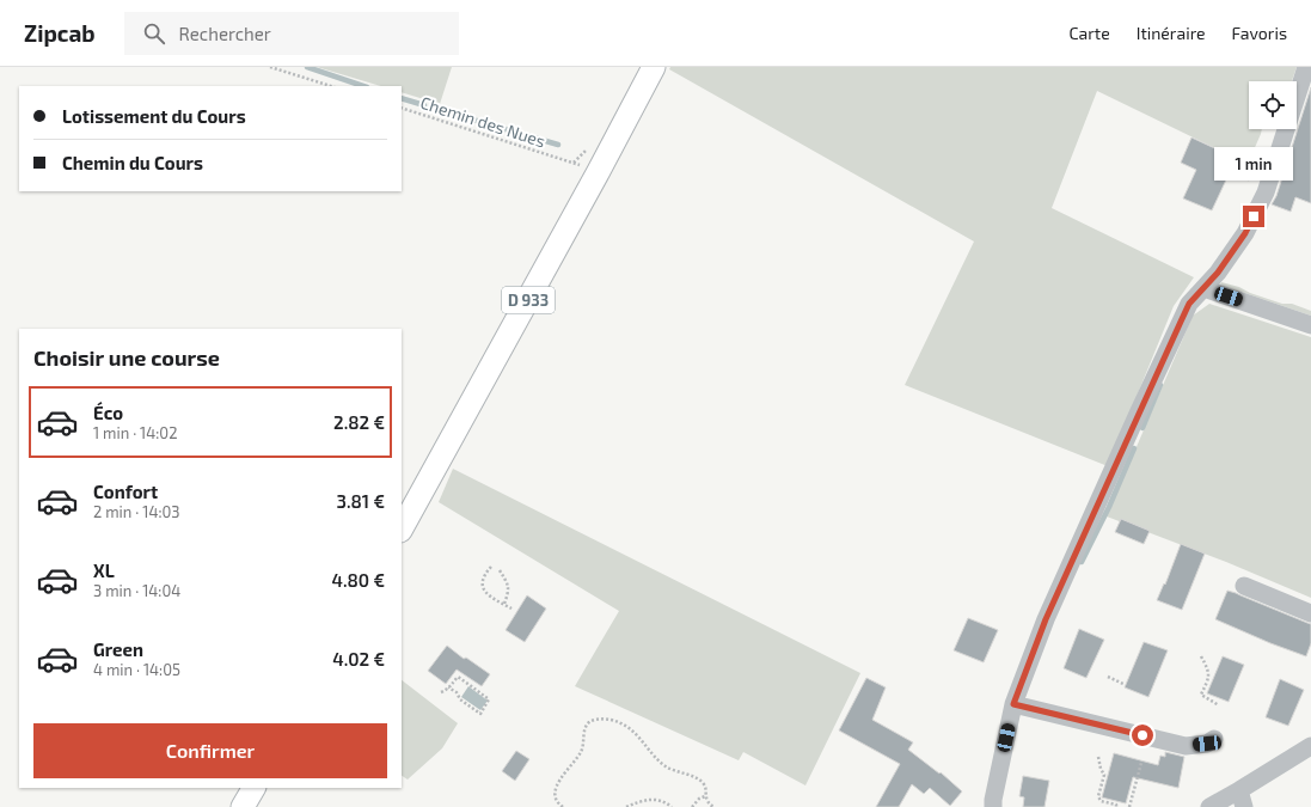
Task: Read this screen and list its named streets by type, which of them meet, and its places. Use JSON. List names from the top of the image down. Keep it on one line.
{"streets":{"main road":["D 933"],"path":["Chemin des Nues"]},"page":{"header":"Zipcab","search":"Rechercher","nav":["Carte","Itinéraire","Favoris"],"banner":["Lotissement du Cours","Chemin du Cours"],"bubble":"1 min","heading":"Choisir une course","list":[{"name":"Éco","note":"1 min · 14:02","value":"2.82 €"},{"name":"Confort","note":"2 min · 14:03","value":"3.81 €"},{"name":"XL","note":"3 min · 14:04","value":"4.80 €"},{"name":"Green","note":"4 min · 14:05","value":"4.02 €"}],"buttons":"Confirmer"}}
